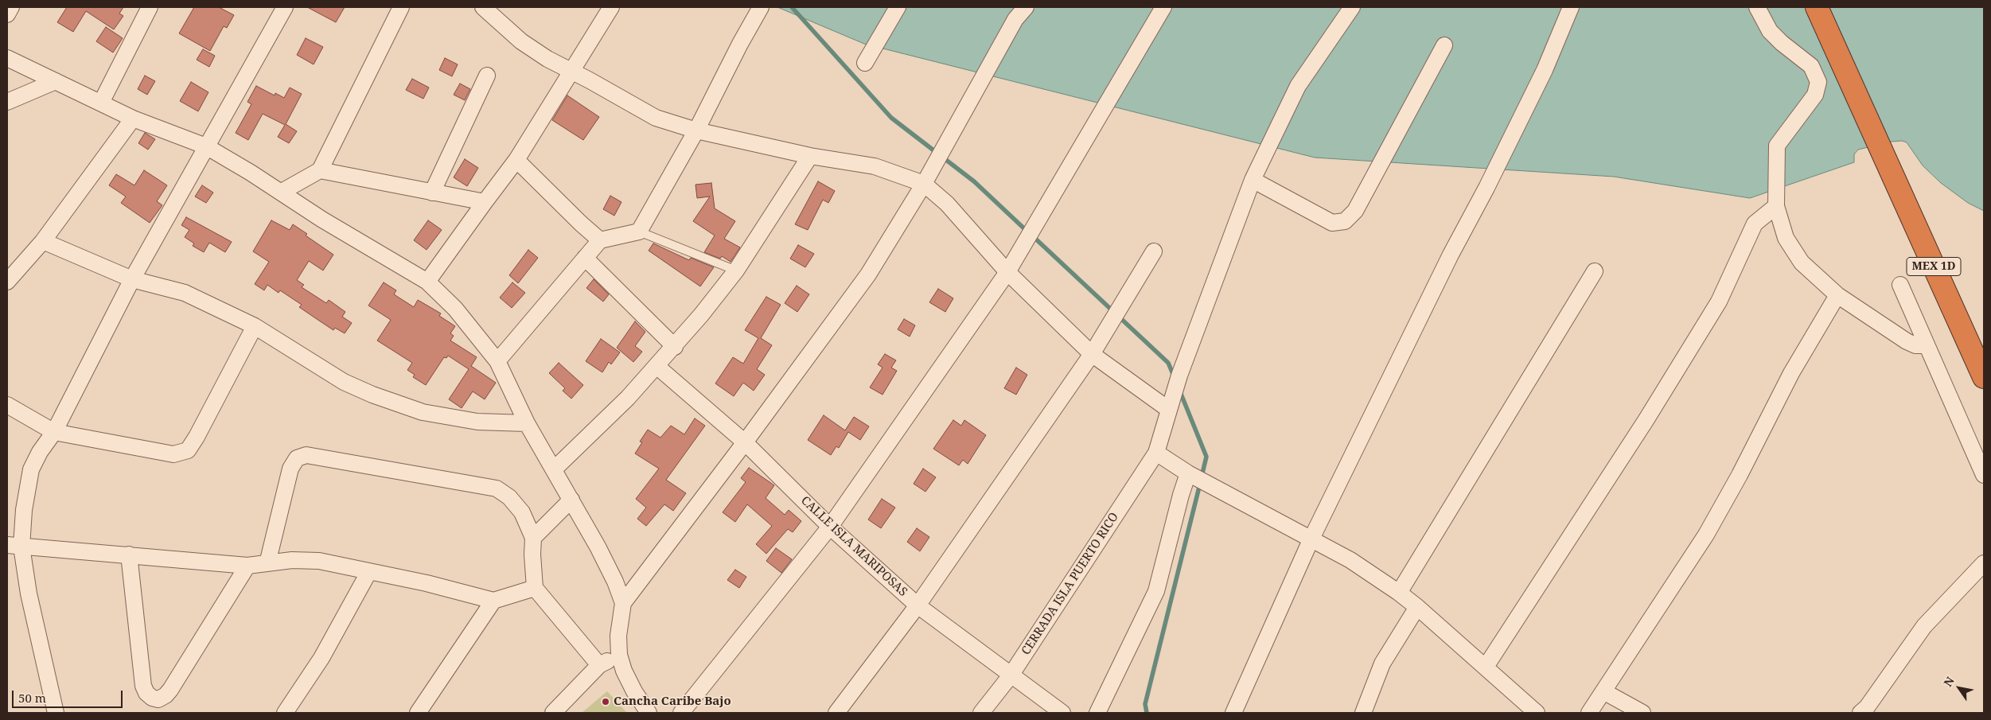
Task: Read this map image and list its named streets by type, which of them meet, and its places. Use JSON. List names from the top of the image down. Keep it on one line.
{"streets":{"highway":["MEX 1D"],"street":["CALLE ISLA MARIPOSAS","CERRADA ISLA PUERTO RICO"]},"crossings":[["CALLE ISLA MARIPOSAS","CERRADA ISLA PUERTO RICO"]],"places":["Cancha Caribe Bajo"],"scale_bar":"50 m","north":"top left"}
